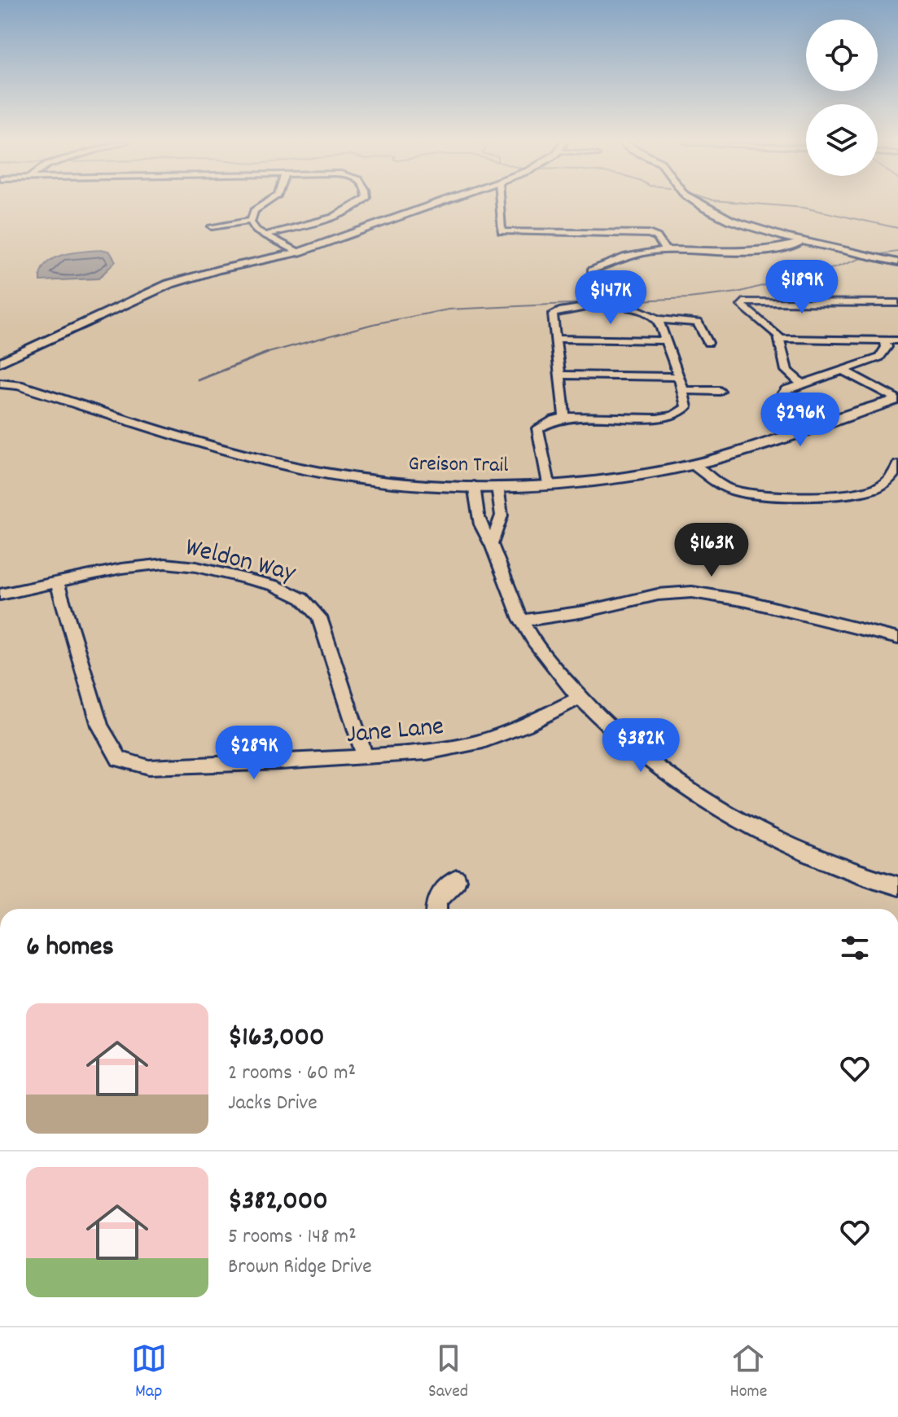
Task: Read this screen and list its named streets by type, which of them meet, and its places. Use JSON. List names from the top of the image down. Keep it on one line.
{"streets":{"street":["Greison Trail","Weldon Way","Jane Lane"]},"crossings":[["Weldon Way","Jane Lane"]],"page":{"price":["$189K","$147K","$296K","$163K","$382K","$289K"],"heading":"6 homes","list":[{"name":"$163,000","note":"2 rooms · 60 m² · Jacks Drive"},{"name":"$382,000","note":"5 rooms · 148 m² · Brown Ridge Drive"}],"tabs":["Map","Saved","Home"]}}
